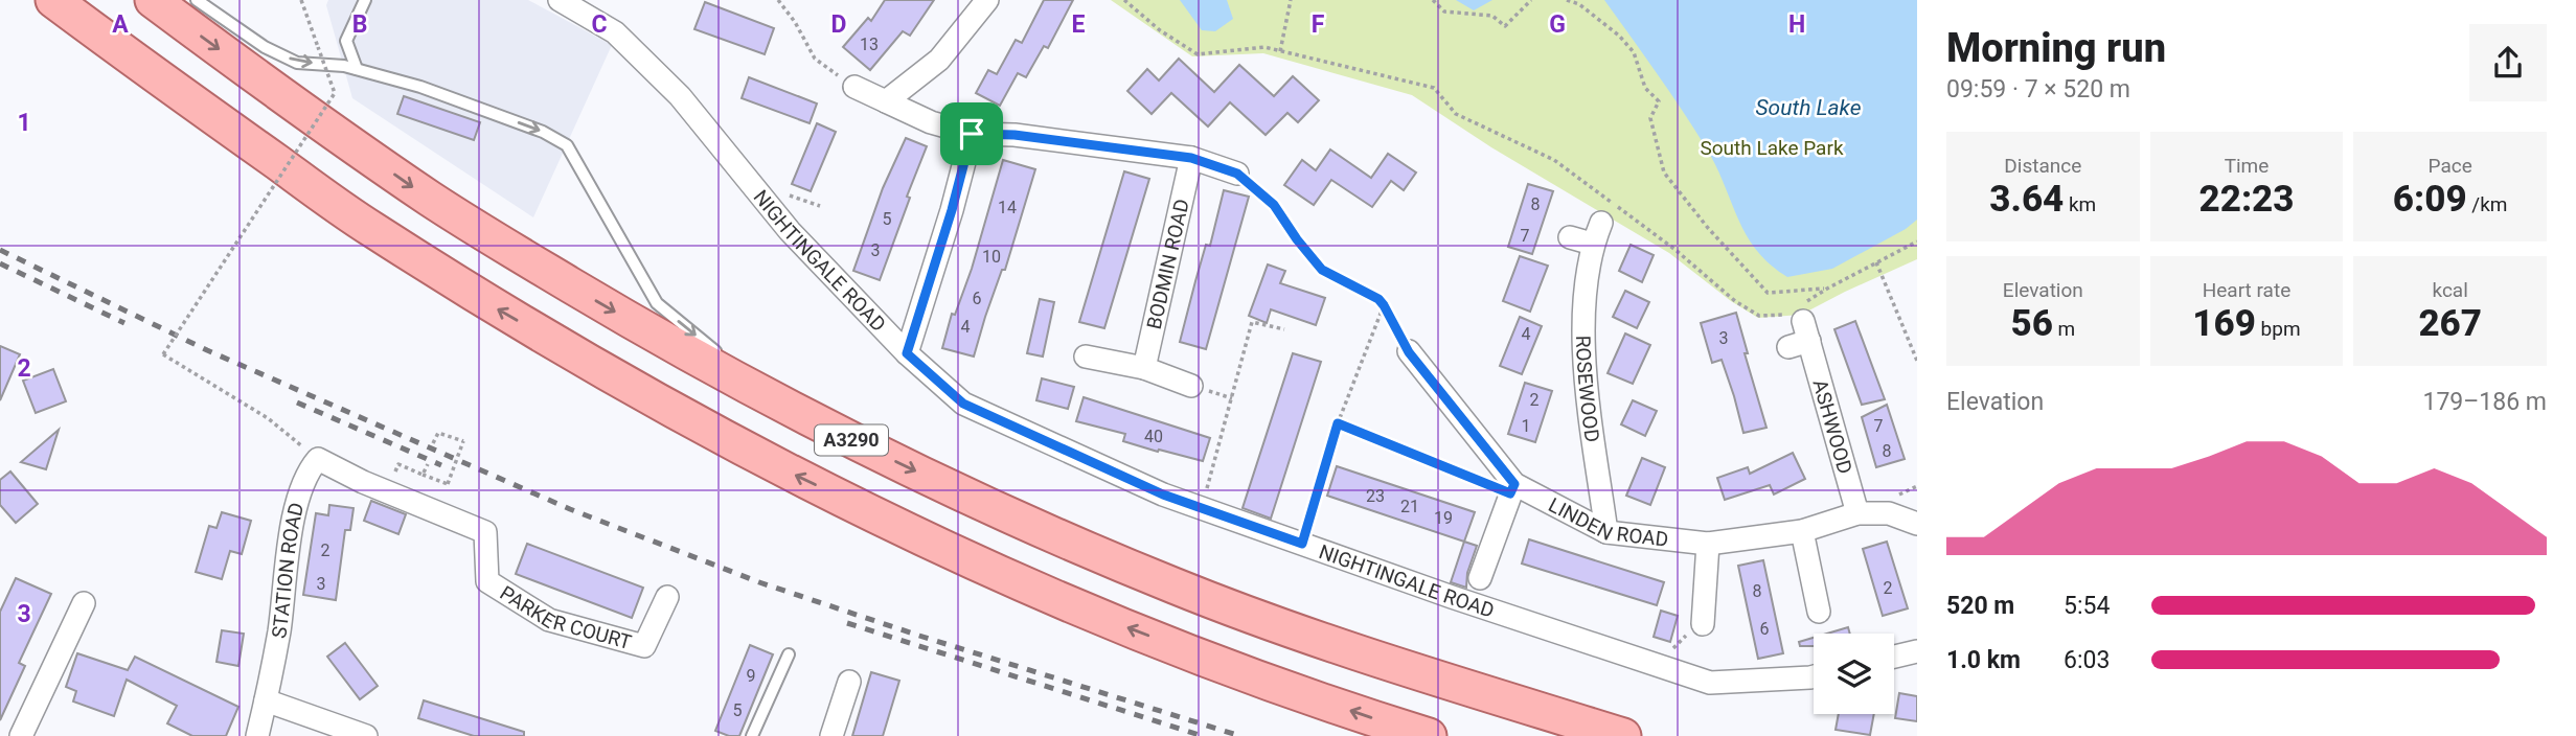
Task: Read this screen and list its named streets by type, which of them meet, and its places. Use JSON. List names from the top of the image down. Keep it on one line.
{"streets":{"main road":["A3290"],"street":["NIGHTINGALE ROAD","BODMIN ROAD","ROSEWOOD","ASHWOOD","LINDEN ROAD","STATION ROAD","PARKER COURT"]},"crossings":[["ROSEWOOD","LINDEN ROAD"],["ASHWOOD","LINDEN ROAD"],["STATION ROAD","PARKER COURT"]],"water":["South Lake"],"parks":["South Lake Park"],"house_numbers":["13","8","14","5","7","3","10","6","4","4","3","2","1","7","40","8","23","21","19","2","3","2","8","6","9","5"],"page":{"heading":["Morning run","09:59 · 7 × 520 m"],"stats":[["Distance","3.64 km"],["Time","22:23"],["Pace","6:09 /km"],["Elevation","56 m"],["Heart rate","169 bpm"],["kcal","267"]],"chart":["Elevation","179–186 m"],"list":[{"name":"520 m","note":"5:54"},{"name":"1.0 km","note":"6:03"}]},"grid":{"columns":["A","B","C","D","E","F","G","H"],"rows":["1","2","3"]}}
